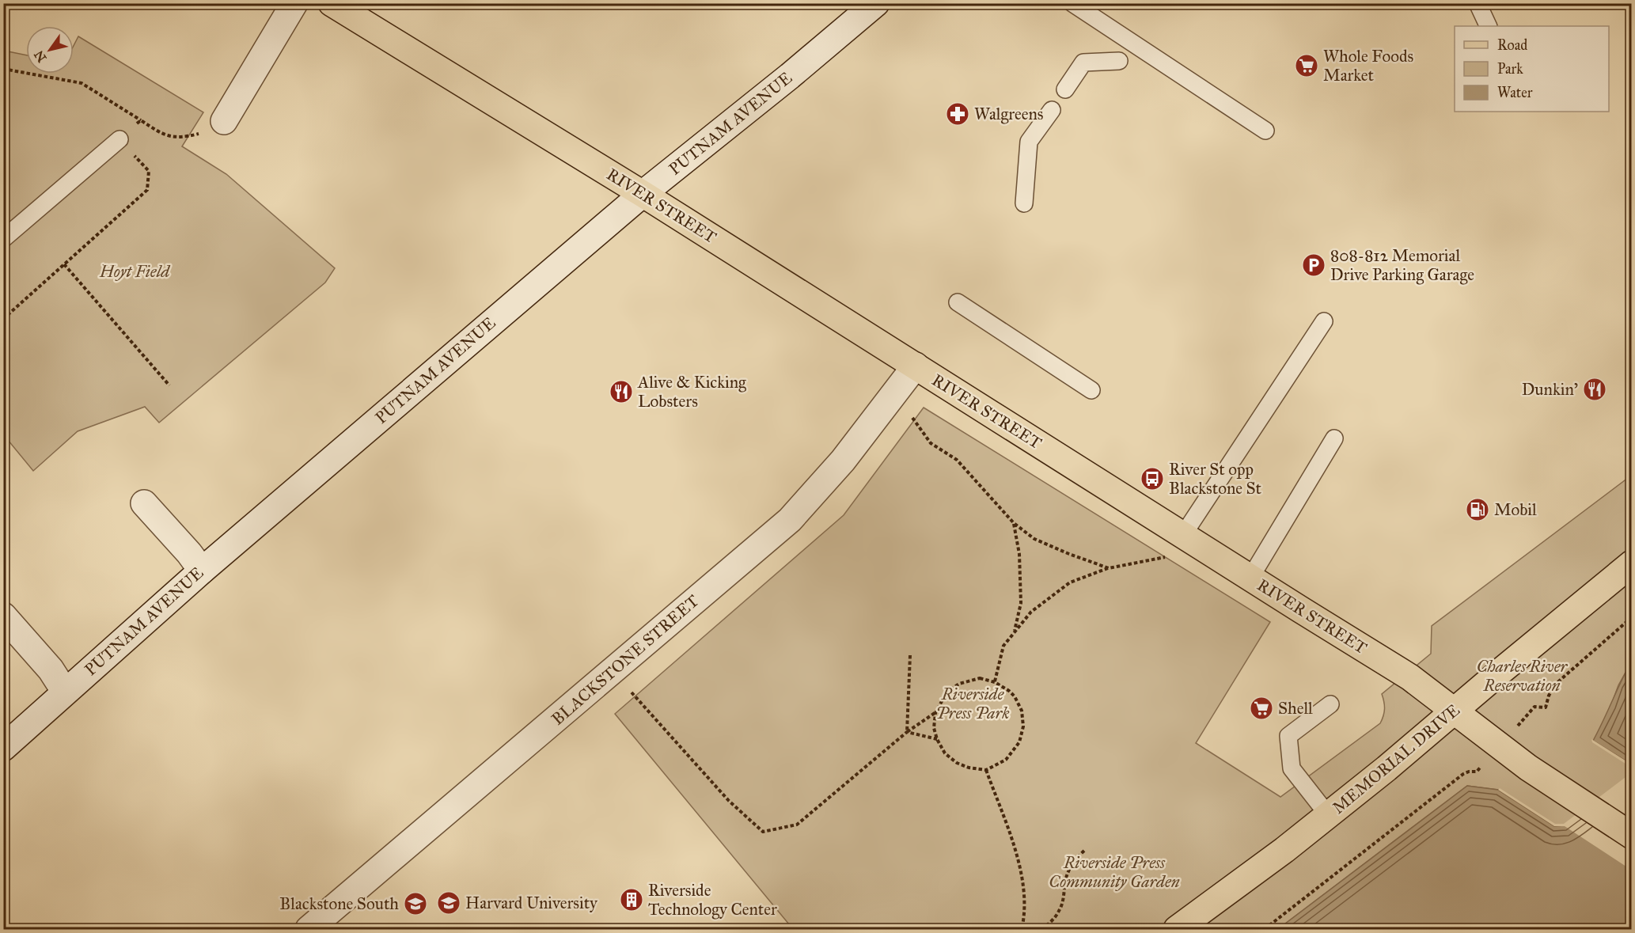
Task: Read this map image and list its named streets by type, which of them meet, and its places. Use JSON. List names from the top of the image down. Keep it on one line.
{"streets":{"main road":["RIVER STREET","MEMORIAL DRIVE"],"street":["PUTNAM AVENUE","BLACKSTONE STREET"]},"crossings":[["PUTNAM AVENUE","RIVER STREET"],["RIVER STREET","BLACKSTONE STREET"],["RIVER STREET","MEMORIAL DRIVE"]],"parks":["Hoyt Field","Charles River Reservation","Riverside Press Park","Riverside Press Community Garden"],"places":{"supermarket":["Whole Foods Market","Shell"],"pharmacy":["Walgreens"],"parking":["808-812 Memorial Drive Parking Garage"],"restaurant":["Dunkin'","Alive & Kicking Lobsters"],"bus stop":["River St opp Blackstone St"],"fuel station":["Mobil"],"building":["Riverside Technology Center"],"school or university":["Harvard University","Blackstone South"]},"legend":["Road","Park","Water"],"north":"bottom left"}
